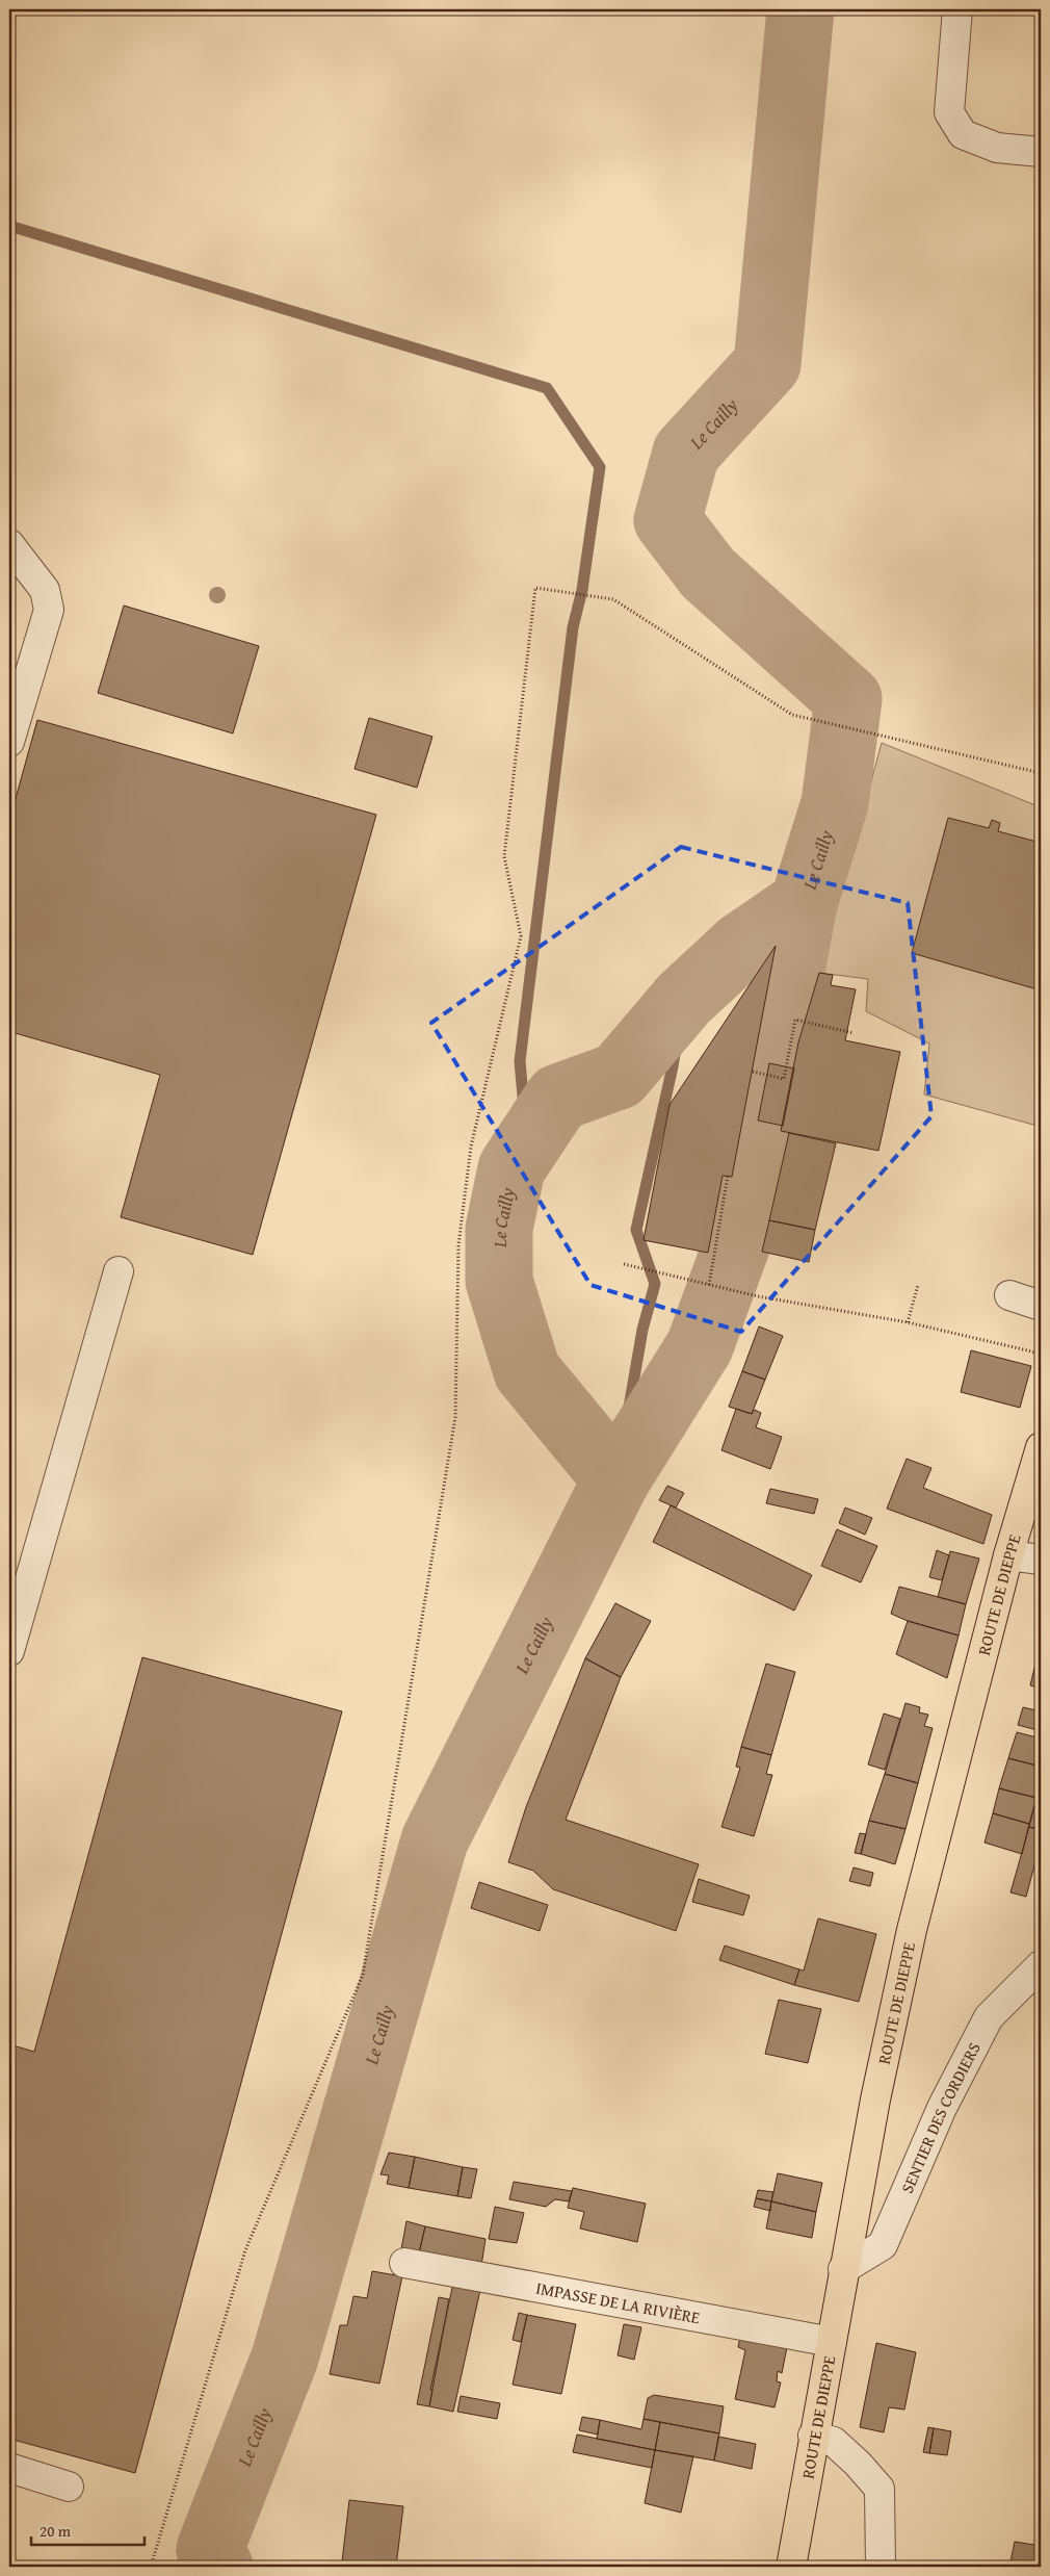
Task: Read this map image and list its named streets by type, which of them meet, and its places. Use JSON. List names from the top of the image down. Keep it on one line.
{"streets":{"main road":["ROUTE DE DIEPPE"],"street":["SENTIER DES CORDIERS","IMPASSE DE LA RIVIÈRE"]},"crossings":[["ROUTE DE DIEPPE","SENTIER DES CORDIERS"],["ROUTE DE DIEPPE","IMPASSE DE LA RIVIÈRE"]],"water":["Le Cailly"],"scale_bar":"20 m"}
